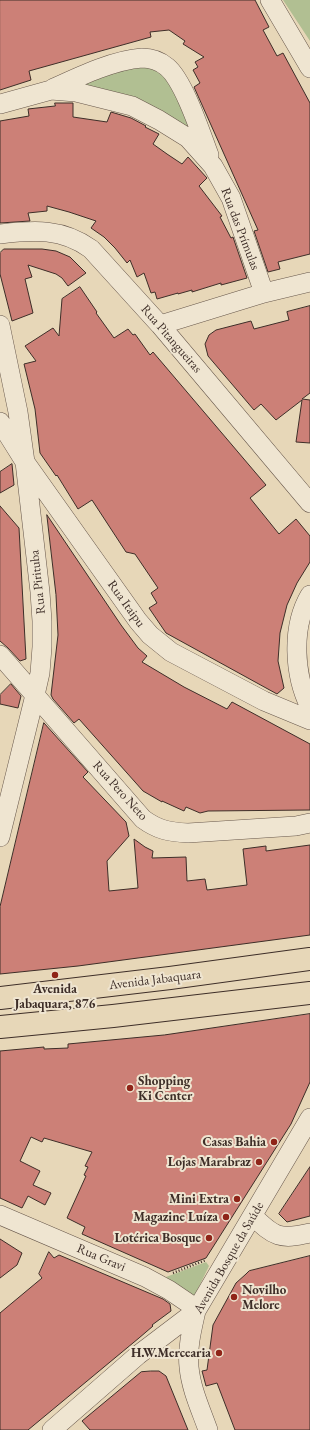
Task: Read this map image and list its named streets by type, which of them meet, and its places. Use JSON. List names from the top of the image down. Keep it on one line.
{"streets":{"main road":["Avenida Jabaquara"],"street":["Rua das Prímulas","Rua Pitangueiras","Rua Pirituba","Rua Itaipu","Rua Pero Neto","Rua Gravi","Avenida Bosque da Saúde"]},"crossings":[["Rua Pirituba","Rua Itaipu"],["Rua Pirituba","Rua Pero Neto"],["Rua Gravi","Avenida Bosque da Saúde"]],"places":["Avenida Jabaquara, 876","Shopping Ki Center","Casas Bahia","Lojas Marabraz","Mini Extra","Magazine Luíza","Lotérica Bosque","Novilho Melore","H.W.Mercearia"]}
